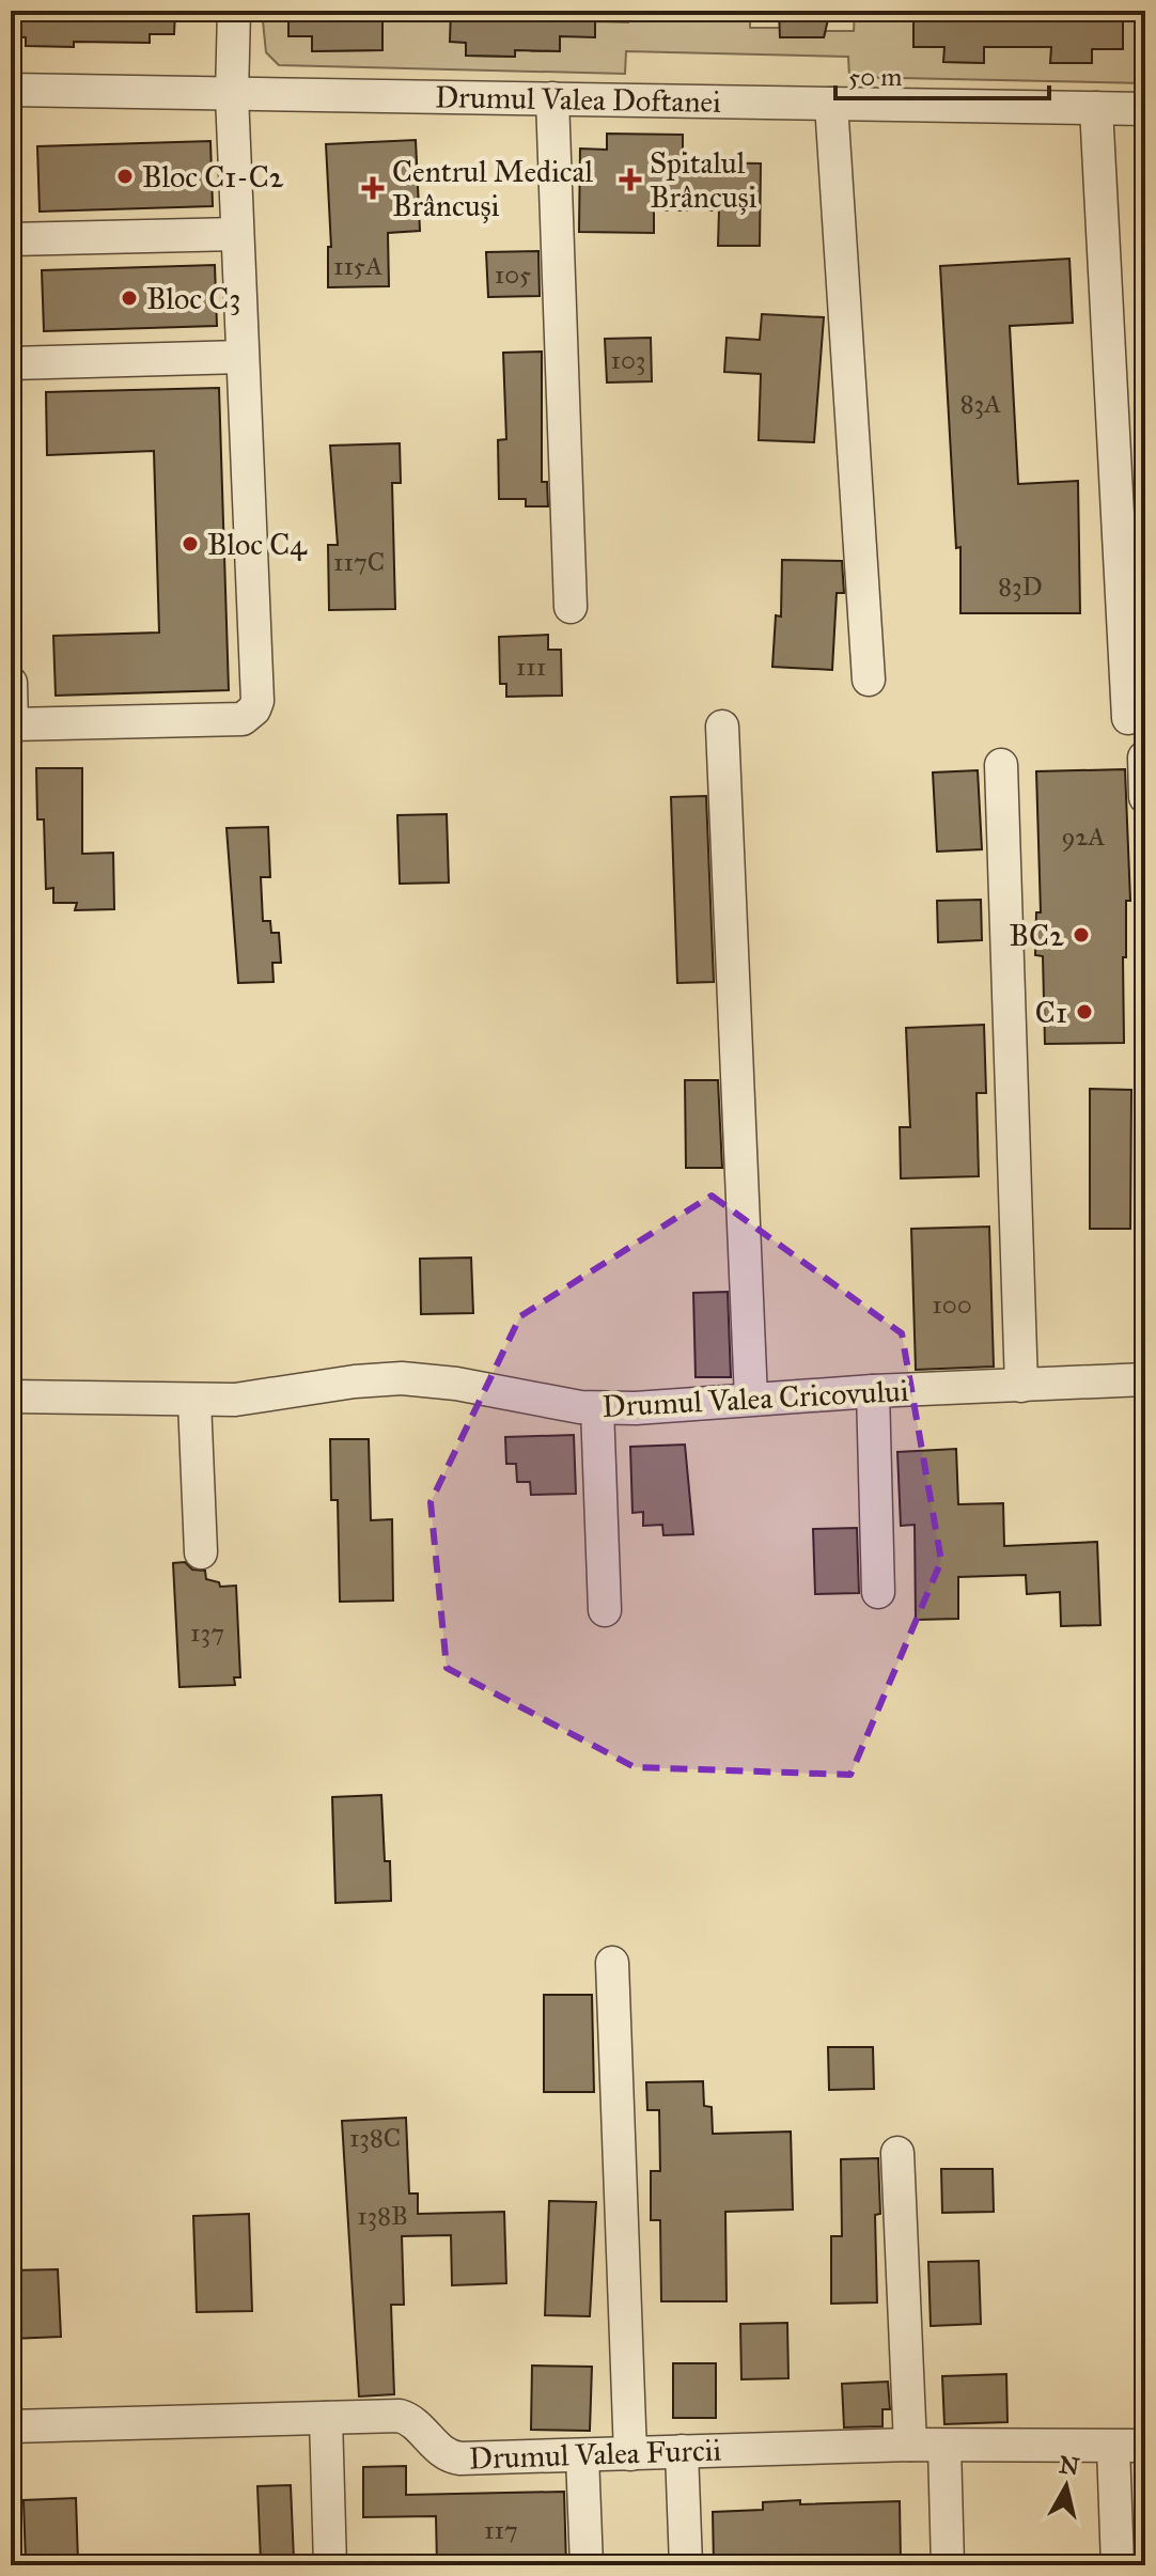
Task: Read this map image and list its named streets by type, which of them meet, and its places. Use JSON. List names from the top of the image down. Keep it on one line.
{"streets":{"street":["Drumul Valea Doftanei","Drumul Valea Cricovului","Drumul Valea Furcii"]},"places":{"other":["Bloc C1-C2","Bloc C3","Bloc C4","BC2","C1"],"health":["Spitalul Brâncuși","Centrul Medical Brâncuși"]},"house_numbers":["115A","105","103","83A","117C","83D","111","92A","100","137","138C","138B","117"],"scale_bar":"50 m","north":"top"}
